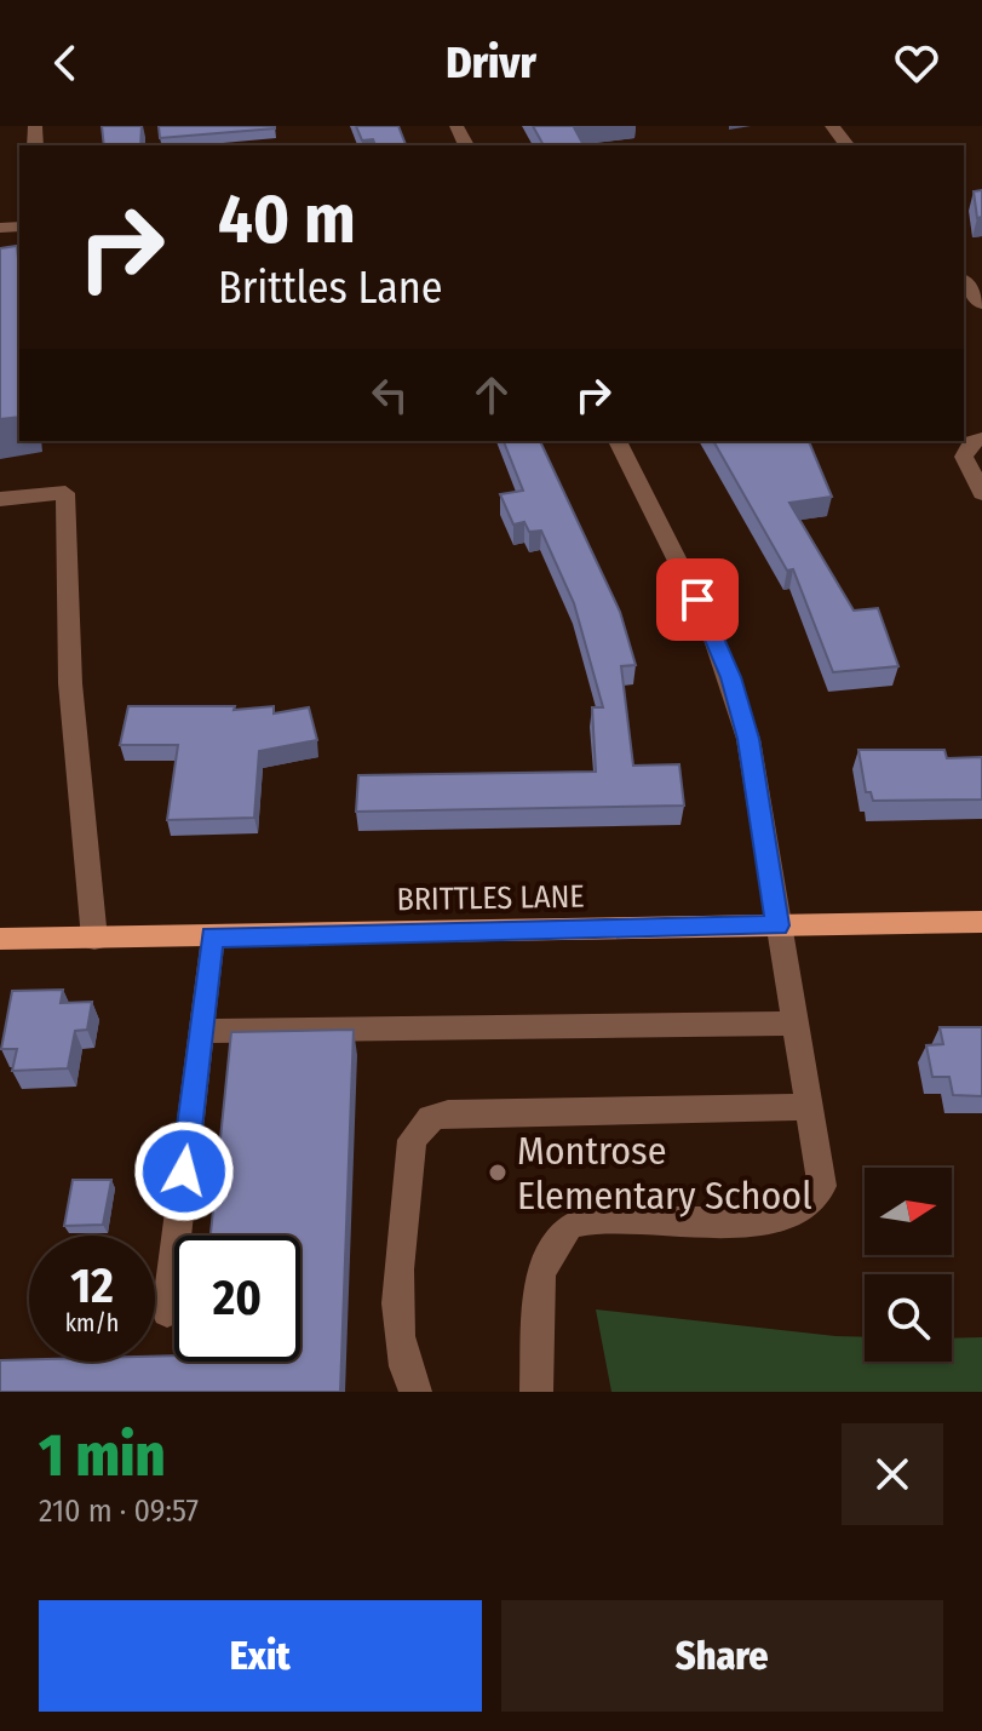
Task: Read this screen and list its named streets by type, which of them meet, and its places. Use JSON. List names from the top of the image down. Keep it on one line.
{"streets":{"main road":["BRITTLES LANE"]},"places":["Montrose Elementary School"],"north":"right","page":{"header":"Drivr","turn":["40 m","Brittles Lane"],"speed":"12 km/h","limit":"20","heading":["1 min","210 m · 09:57"],"buttons":["Exit","Share"]}}
